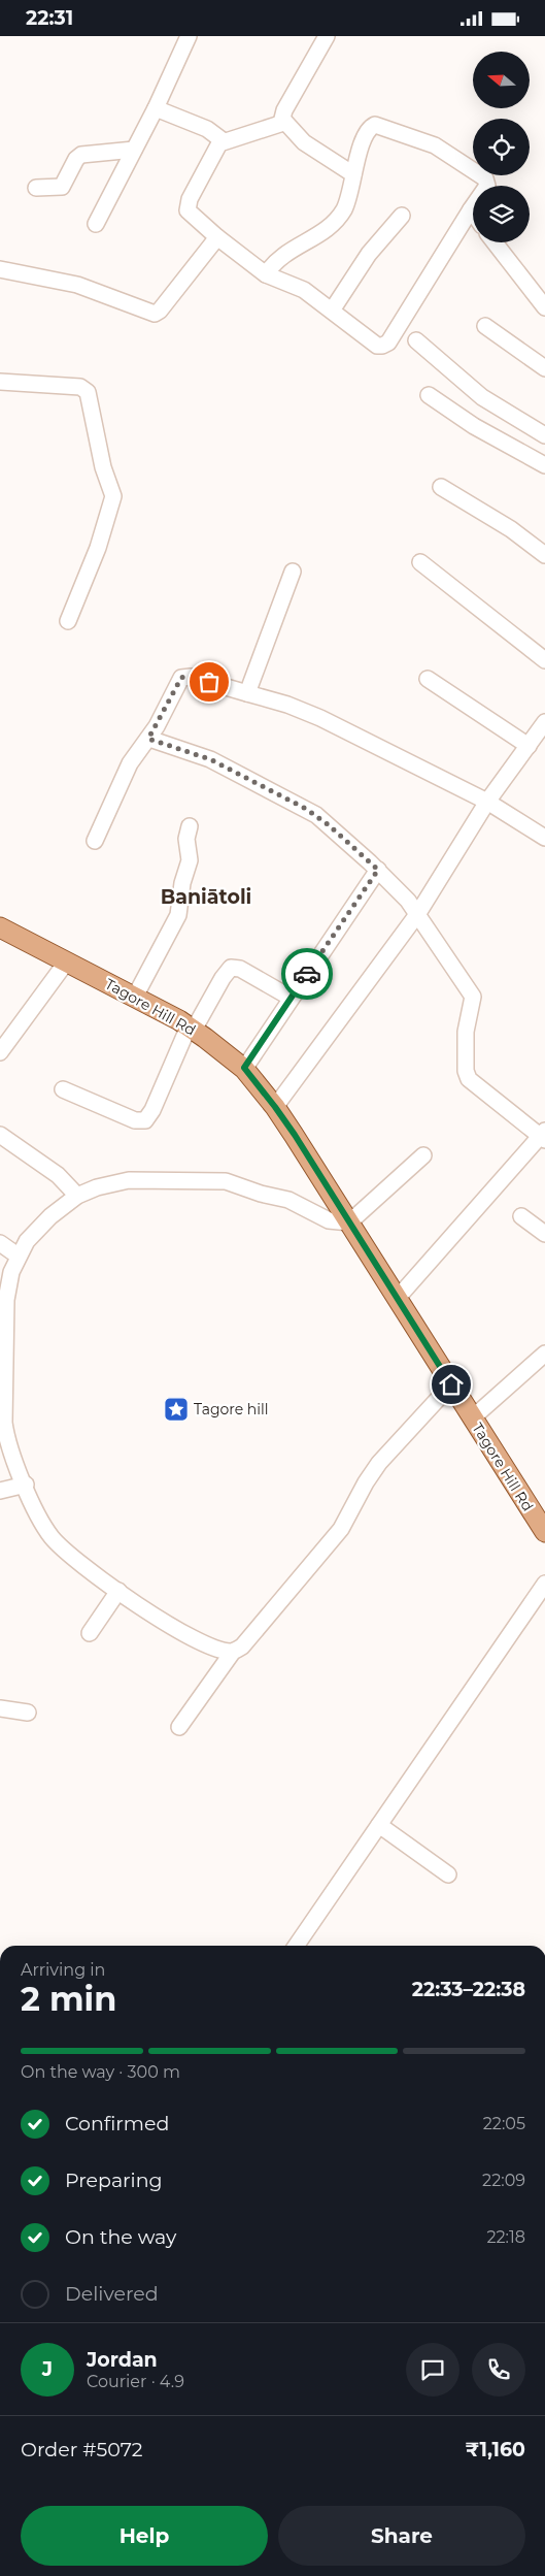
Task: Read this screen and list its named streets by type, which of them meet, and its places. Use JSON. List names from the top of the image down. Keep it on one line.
{"streets":{"main road":["Tagore Hill Rd"]},"districts":["Baniātoli"],"places":{"place":["Tagore hill"]},"north":"left","page":{"status":"22:31","heading":["2 min","Arriving in","22:33–22:38"],"panel":["Jordan","Courier · 4.9","Order #5072","₹1,160"],"bar":"On the way · 300 m","list":[["Confirmed","22:05"],["Preparing","22:09"],["On the way","22:18"],"Delivered"],"round":"J","buttons":["Help","Share"]}}
